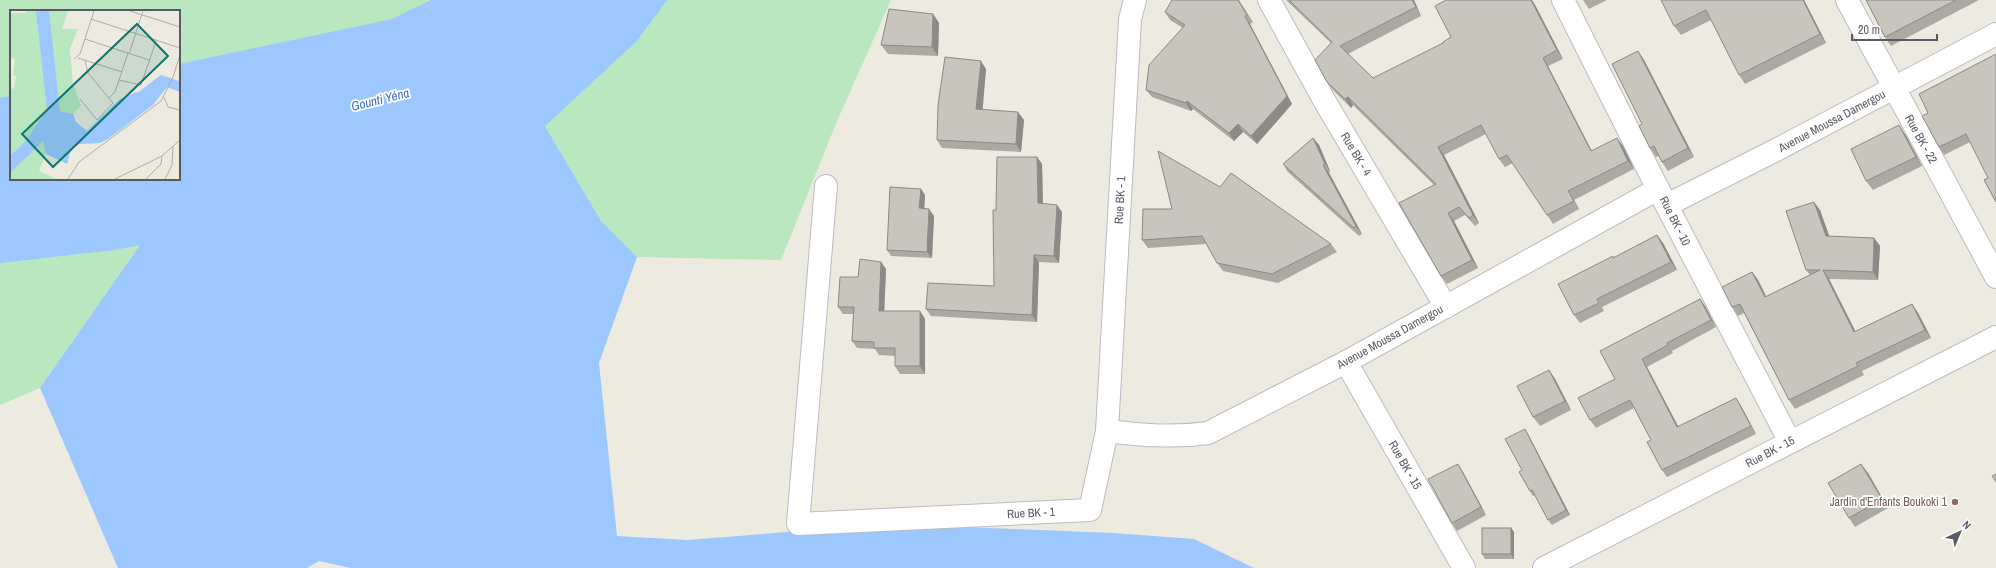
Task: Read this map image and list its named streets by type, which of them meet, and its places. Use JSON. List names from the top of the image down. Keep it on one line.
{"streets":{"street":["Avenue Moussa Damergou","Rue BK - 22","Rue BK - 4","Rue BK - 1","Rue BK - 10","Rue BK - 15"]},"crossings":[["Avenue Moussa Damergou","Rue BK - 22"],["Avenue Moussa Damergou","Rue BK - 4"],["Avenue Moussa Damergou","Rue BK - 1"],["Avenue Moussa Damergou","Rue BK - 10"],["Avenue Moussa Damergou","Rue BK - 15"],["Rue BK - 10","Rue BK - 15"]],"water":["Gounti Yéna"],"places":["Jardin d'Enfants Boukoki 1"],"scale_bar":"20 m","north":"top right"}
